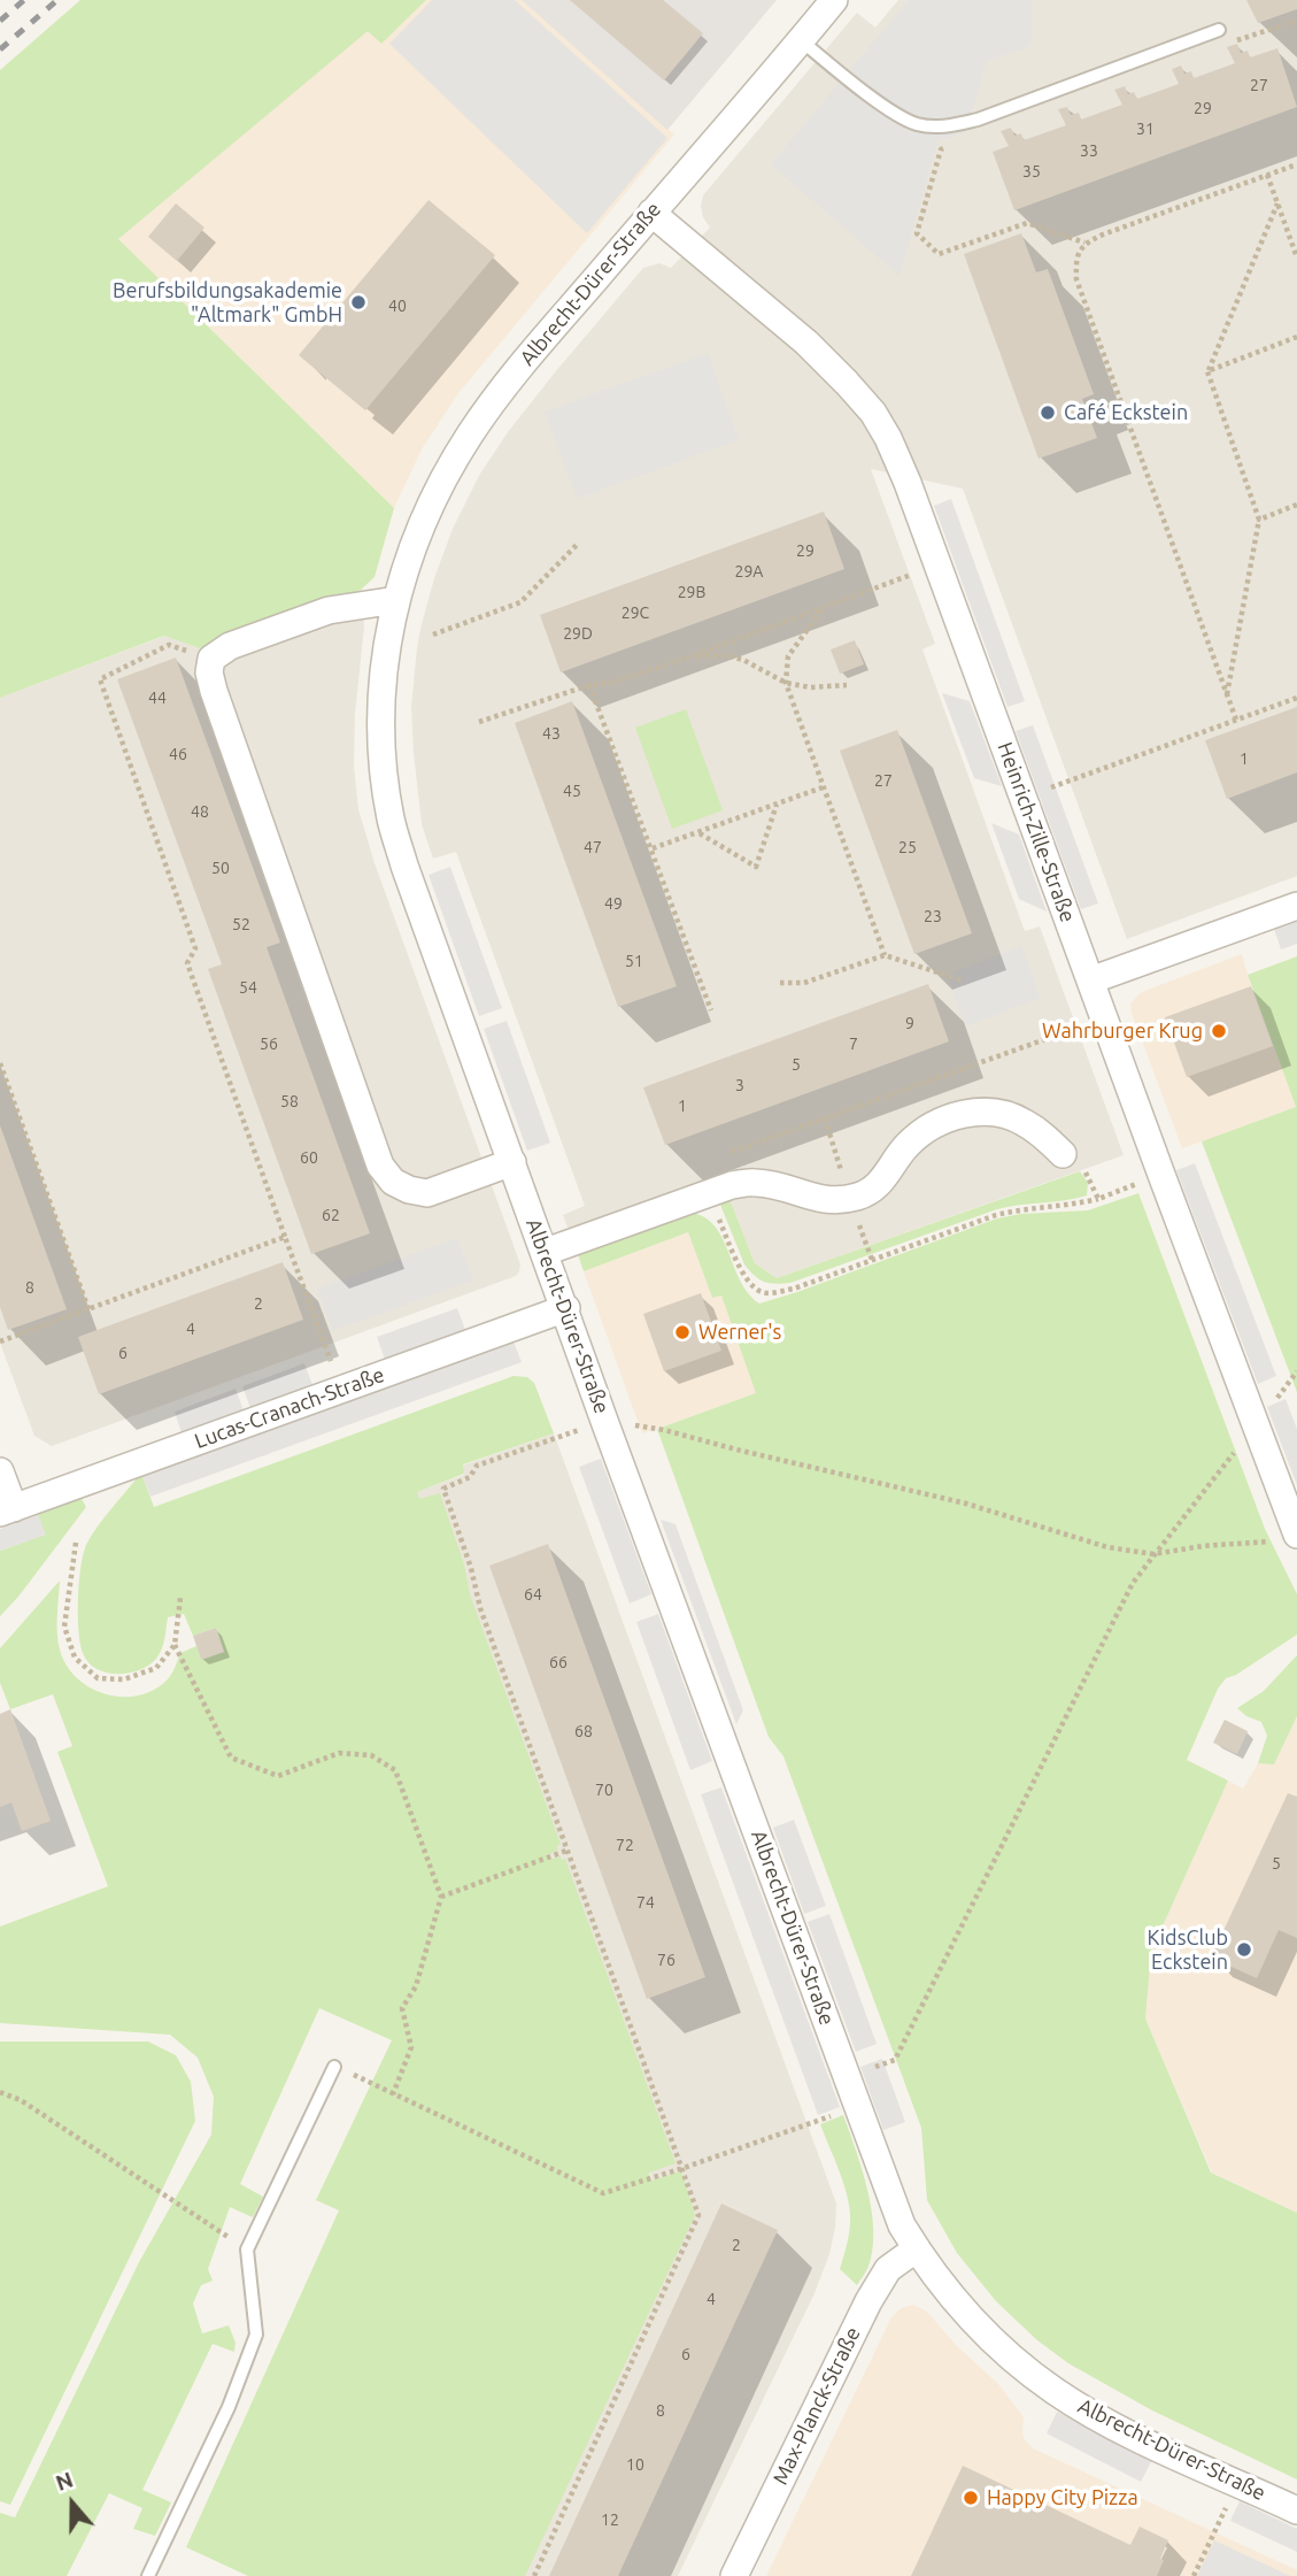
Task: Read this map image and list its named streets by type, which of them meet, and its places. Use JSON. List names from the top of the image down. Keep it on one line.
{"streets":{"street":["Albrecht-Dürer-Straße","Heinrich-Zille-Straße","Lucas-Cranach-Straße","Max-Planck-Straße"]},"crossings":[["Albrecht-Dürer-Straße","Heinrich-Zille-Straße"],["Albrecht-Dürer-Straße","Lucas-Cranach-Straße"],["Albrecht-Dürer-Straße","Max-Planck-Straße"]],"places":["Berufsbildungsakademie \"Altmark\" GmbH","Café Eckstein","Wahrburger Krug","Werner's","KidsClub Eckstein","Happy City Pizza"],"house_numbers":["27","29","31","33","35","40","29","29A","29B","29C","29D","44","43","46","1","27","45","48","47","25","50","49","23","52","51","54","9","56","7","5","3","58","1","60","62","8","2","4","6","64","66","68","70","72","5","74","76","2","4","6","8","10","12"],"north":"top"}
